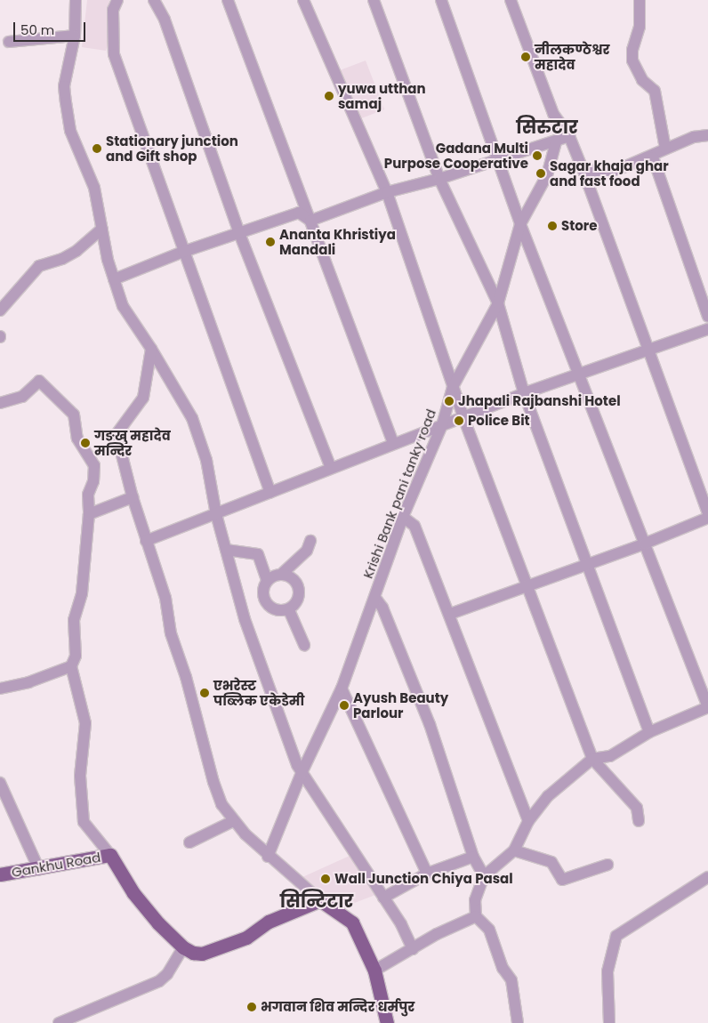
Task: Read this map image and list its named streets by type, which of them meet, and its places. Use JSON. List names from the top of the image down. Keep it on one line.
{"streets":{"main road":["Gankhu Road"],"street":["Krishi Bank pani tanky road"]},"districts":["सिरुटार","सिन्टिटार"],"places":["नीलकण्ठेश्वर महादेव","yuwa utthan samaj","Stationary junction and Gift shop","Gadana Multi Purpose Cooperative","Sagar khaja ghar and fast food","Store","Ananta Khristiya Mandali","Jhapali Rajbanshi Hotel","Police Bit","गङ्खु महादेव मन्दिर","एभरेस्ट पब्लिक एकेडेमी","Ayush Beauty Parlour","Wall Junction Chiya Pasal","भगवान शिव मन्दिर धर्मपुर"],"scale_bar":"50 m"}
